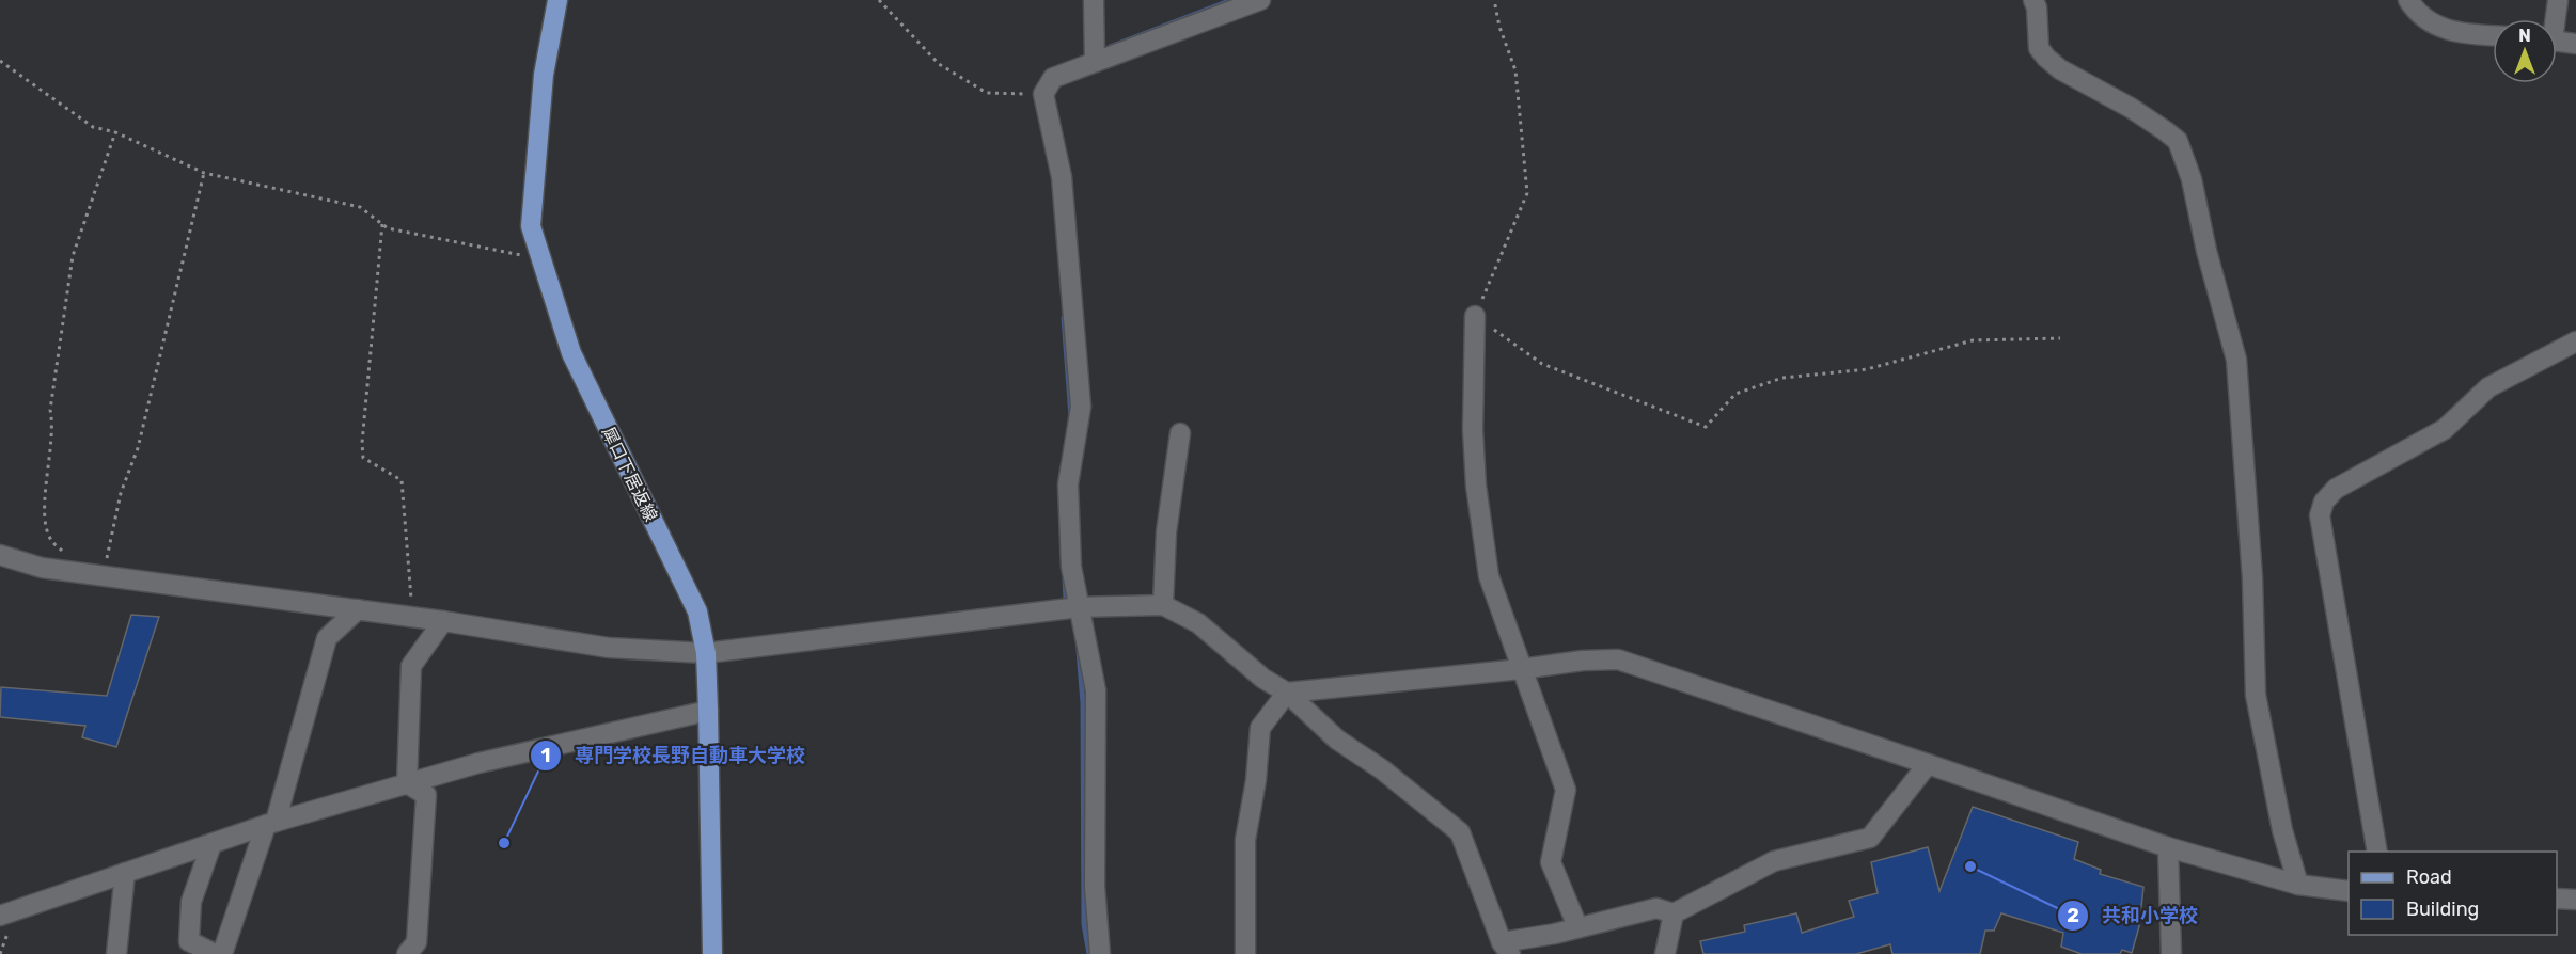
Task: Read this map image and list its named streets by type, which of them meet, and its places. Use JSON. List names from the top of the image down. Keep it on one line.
{"streets":{"main road":["犀口下居返線"]},"places":["専門学校長野自動車大学校","共和小学校"],"legend":["Road","Building"],"north":"top"}
